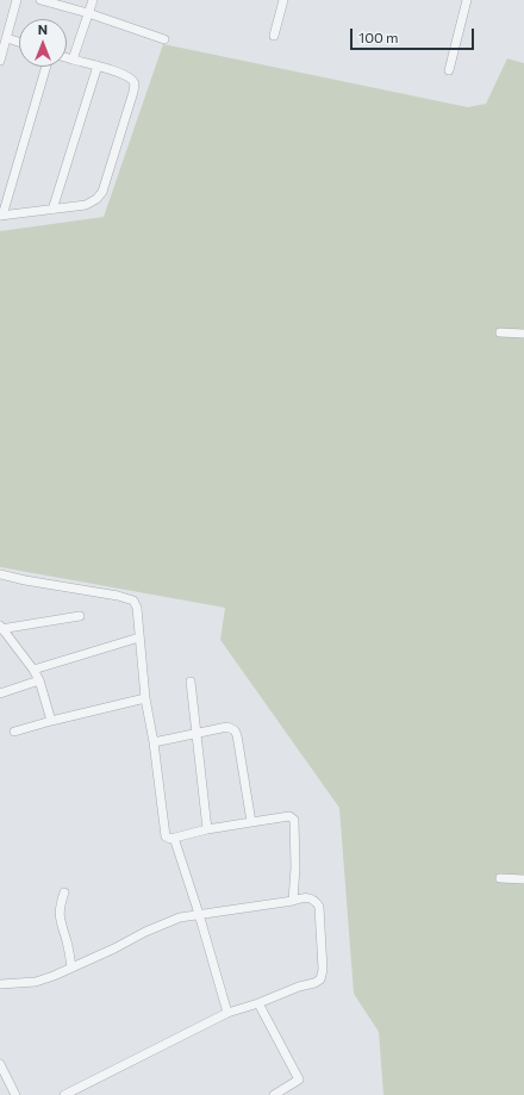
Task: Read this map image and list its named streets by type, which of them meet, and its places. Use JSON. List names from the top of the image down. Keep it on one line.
{"scale_bar":"100 m","north":"top"}
